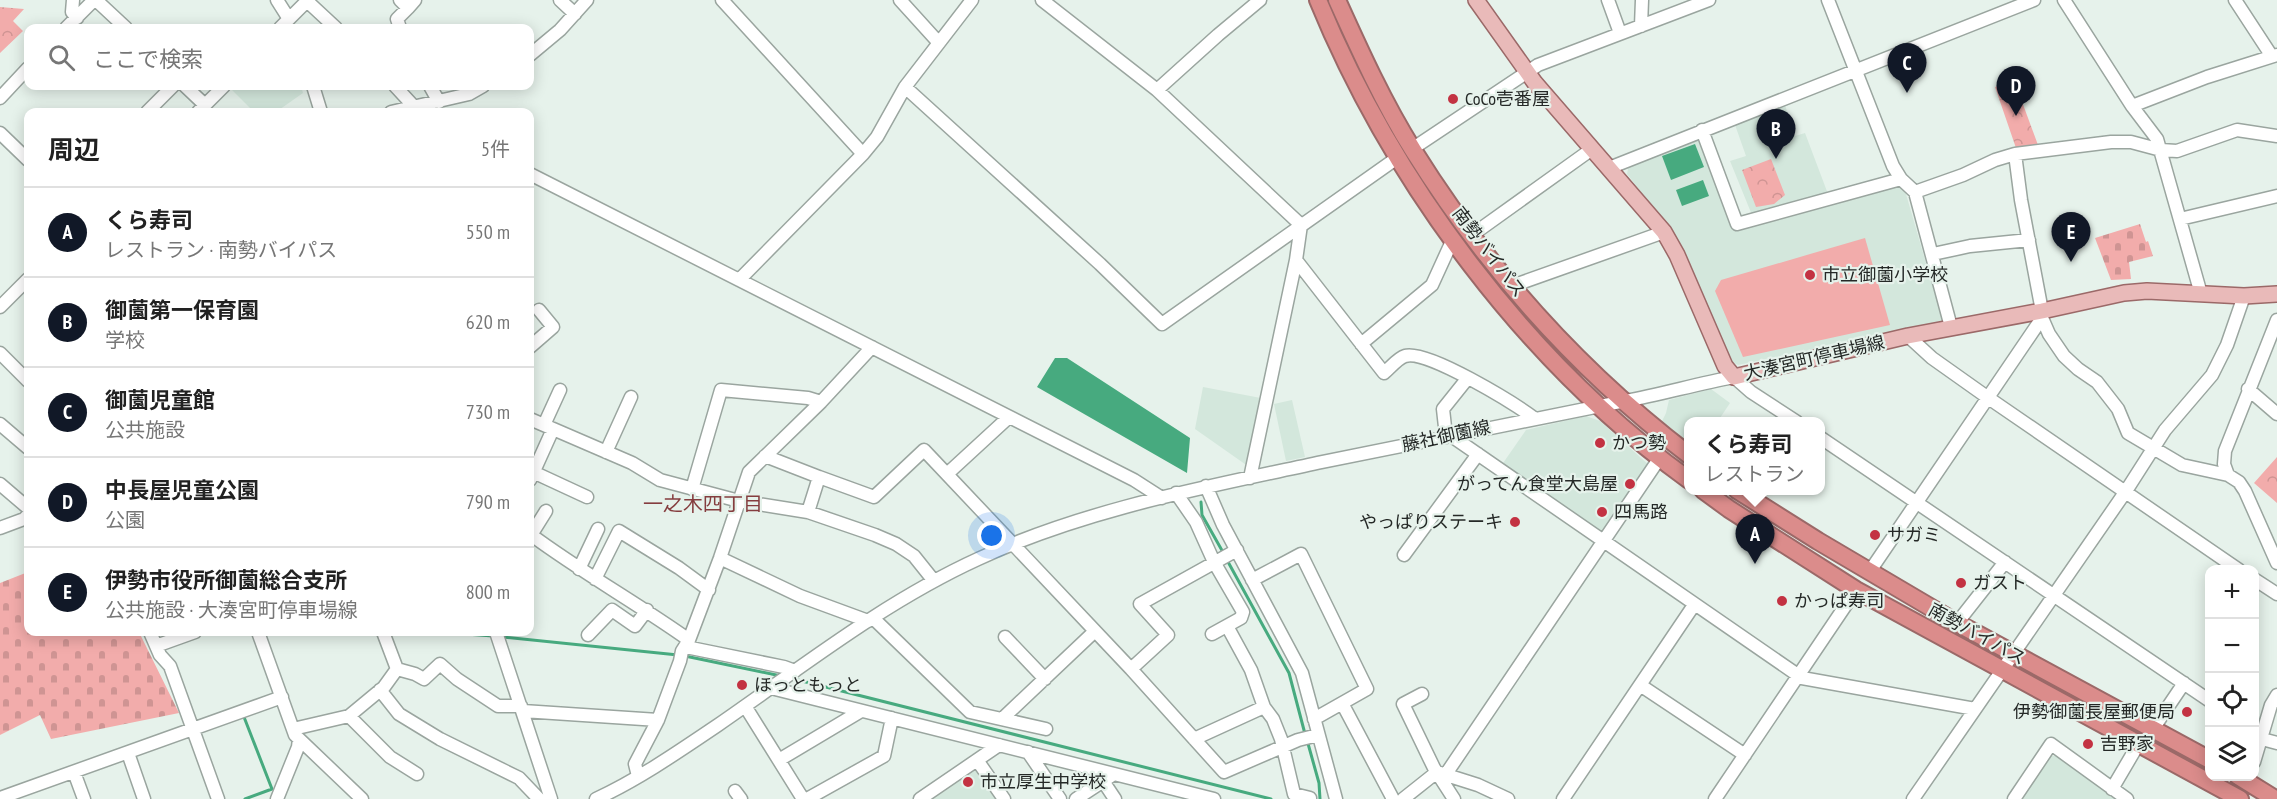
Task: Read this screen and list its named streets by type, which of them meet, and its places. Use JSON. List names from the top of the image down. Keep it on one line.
{"streets":{"highway":["南勢バイパス"],"main road":["大湊宮町停車場線"],"street":["藤社御薗線"]},"crossings":[["南勢バイパス","藤社御薗線"],["大湊宮町停車場線","藤社御薗線"]],"districts":["一之木四丁目"],"places":["CoCo壱番屋","市立御薗小学校","かつ勢","がってん食堂大島屋","四馬路","やっぱりステーキ","サガミ","ガスト","かっぱ寿司","ほっともっと","伊勢御薗長屋郵便局","吉野家","市立厚生中学校"],"page":{"search":"ここで検索","pins":["C","D","B","E","A"],"heading":["周辺","5件"],"list":[{"mark":"A","name":"くら寿司","note":"レストラン · 南勢バイパス","value":"550 m"},{"mark":"B","name":"御薗第一保育園","note":"学校","value":"620 m"},{"mark":"C","name":"御薗児童館","note":"公共施設","value":"730 m"},{"mark":"D","name":"中長屋児童公園","note":"公園","value":"790 m"},{"mark":"E","name":"伊勢市役所御薗総合支所","note":"公共施設 · 大湊宮町停車場線","value":"800 m"}],"popup":["くら寿司","レストラン"],"map_buttons":["+","−"]}}
